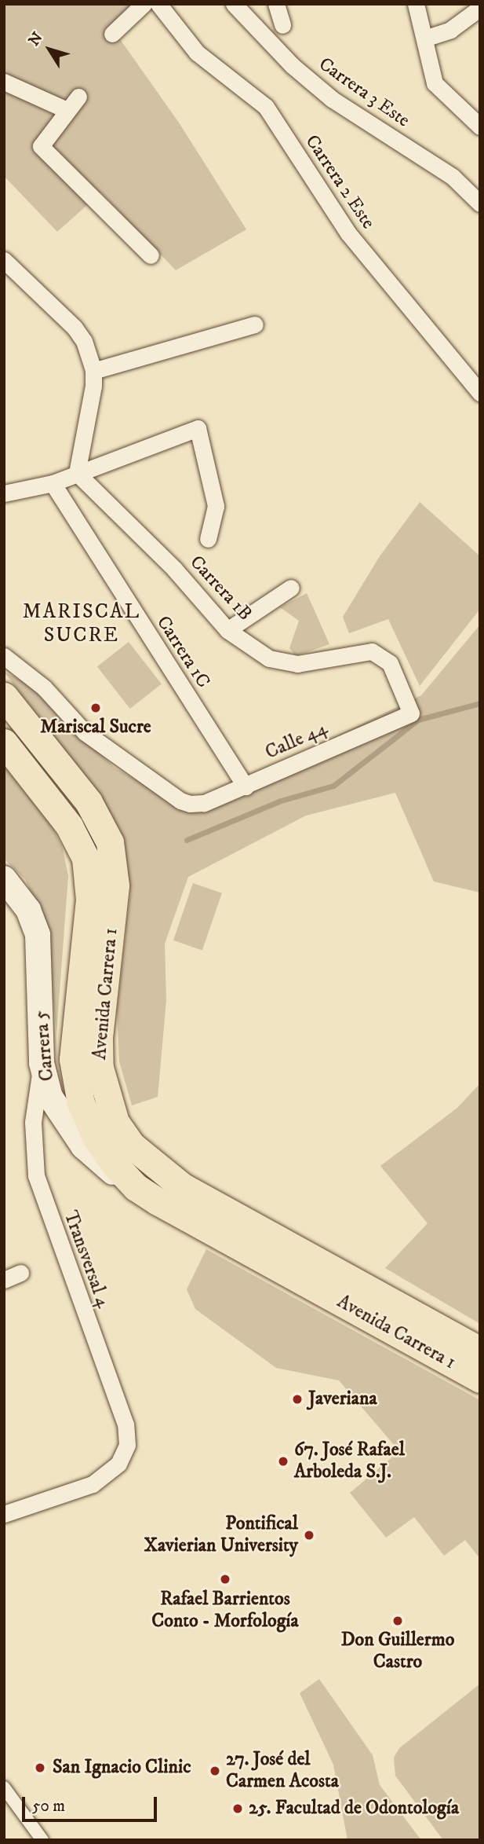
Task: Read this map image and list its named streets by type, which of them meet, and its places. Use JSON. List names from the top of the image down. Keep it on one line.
{"streets":{"main road":["Avenida Carrera 1","Carrera 5"],"street":["Carrera 3 Este","Carrera 2 Este","Carrera 1B","Carrera 1C","Calle 44","Transversal 4"]},"crossings":[["Carrera 1B","Calle 44"],["Carrera 1C","Calle 44"],["Avenida Carrera 1","Carrera 5"],["Carrera 5","Transversal 4"]],"districts":["MARISCAL SUCRE"],"places":["Mariscal Sucre","Javeriana","67. José Rafael Arboleda S.J.","Pontifical Xavierian University","Rafael Barrientos Conto - Morfología","Don Guillermo Castro","San Ignacio Clinic","27. José del Carmen Acosta","25. Facultad de Odontología"],"scale_bar":"50 m","north":"top left"}
